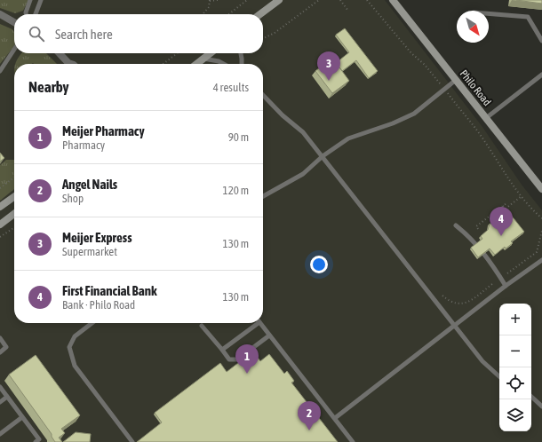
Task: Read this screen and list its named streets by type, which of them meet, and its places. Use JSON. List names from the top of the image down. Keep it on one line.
{"streets":{"main road":["Philo Road"]},"north":"bottom right","page":{"search":"Search here","pins":["3","4","1","2"],"heading":["Nearby","4 results"],"list":[{"mark":"1","name":"Meijer Pharmacy","note":"Pharmacy","value":"90 m"},{"mark":"2","name":"Angel Nails","note":"Shop","value":"120 m"},{"mark":"3","name":"Meijer Express","note":"Supermarket","value":"130 m"},{"mark":"4","name":"First Financial Bank","note":"Bank · Philo Road","value":"130 m"}],"map_buttons":["+","−"]}}
